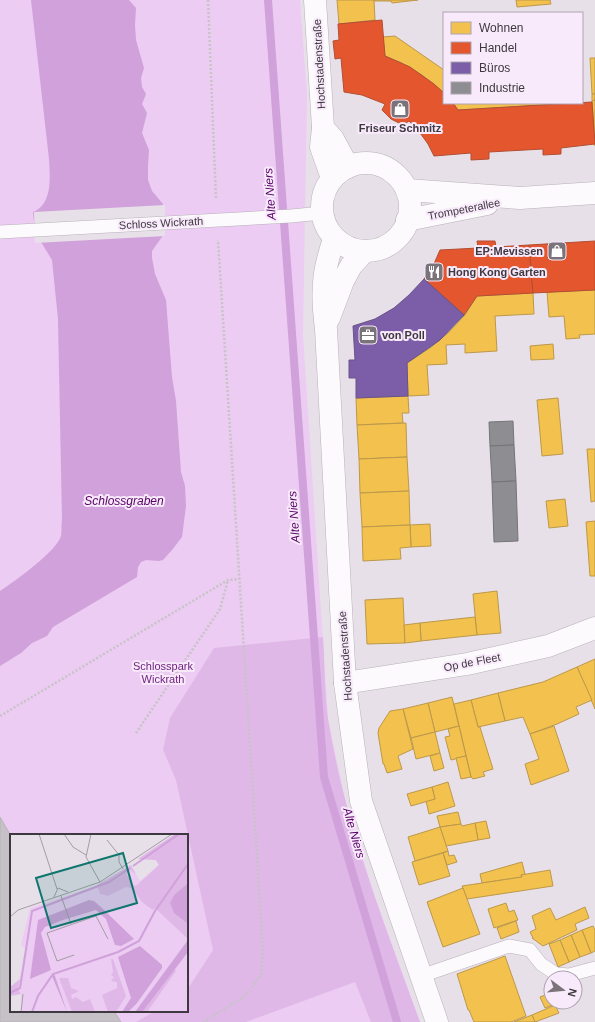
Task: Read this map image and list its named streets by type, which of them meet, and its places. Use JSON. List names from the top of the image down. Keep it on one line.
{"streets":{"main road":["Hochstadenstraße","Trompeterallee","Op de Fleet"],"lane":["Schloss Wickrath"]},"crossings":[["Hochstadenstraße","Trompeterallee"],["Hochstadenstraße","Schloss Wickrath"],["Hochstadenstraße","Op de Fleet"],["Trompeterallee","Schloss Wickrath"]],"water":["Alte Niers","Schlossgraben"],"parks":["Schlosspark Wickrath"],"places":{"shop":["Friseur Schmitz","EP:Mevissen"],"restaurant":["Hong Kong Garten"],"office":["von Poll"]},"legend":["Wohnen","Handel","Büros","Industrie"],"north":"right"}
